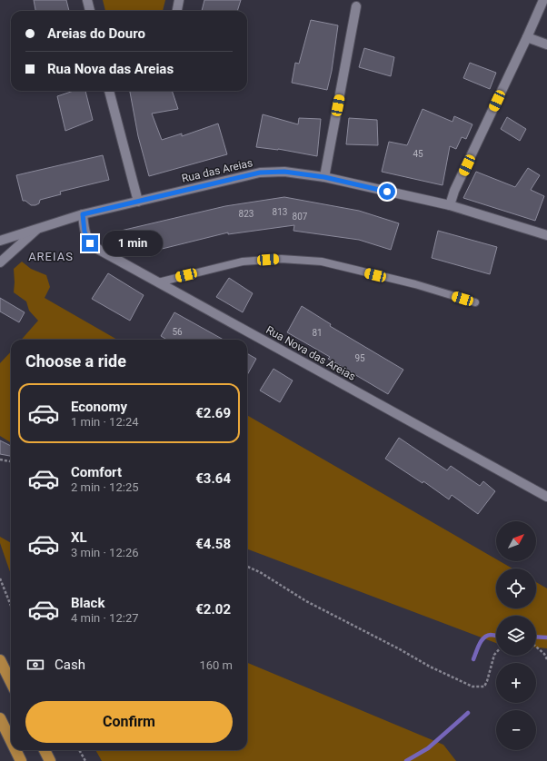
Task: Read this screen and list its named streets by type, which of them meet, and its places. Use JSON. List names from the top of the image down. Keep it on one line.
{"streets":{"street":["Rua das Areias","Rua Nova das Areias"]},"crossings":[["Rua das Areias","Rua Nova das Areias"]],"districts":["AREIAS"],"house_numbers":["45","813","823","807","56","81","95"],"north":"top right","page":{"banner":["Areias do Douro","Rua Nova das Areias"],"bubble":"1 min","heading":"Choose a ride","list":[{"name":"Economy","note":"1 min · 12:24","value":"€2.69"},{"name":"Comfort","note":"2 min · 12:25","value":"€3.64"},{"name":"XL","note":"3 min · 12:26","value":"€4.58"},{"name":"Black","note":"4 min · 12:27","value":"€2.02"}],"map_buttons":["+","−"],"pay":["Cash","160 m"],"buttons":"Confirm"}}
